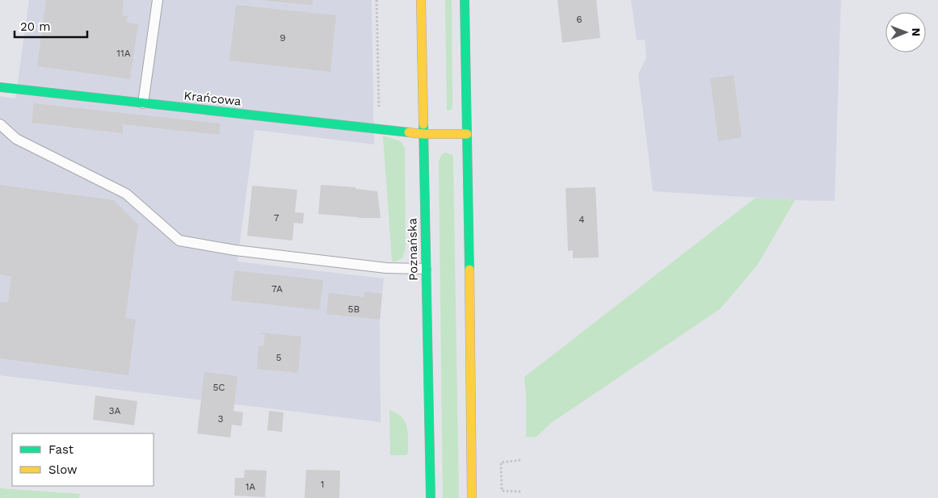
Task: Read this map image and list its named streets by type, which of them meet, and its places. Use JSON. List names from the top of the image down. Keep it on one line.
{"streets":{"main road":["Krańcowa","Poznańska"]},"crossings":[["Krańcowa","Poznańska"]],"house_numbers":["6","9","11A","7","4","7A","5B","5","5C","3A","3","1","1A"],"legend":["Fast","Slow"],"scale_bar":"20 m","north":"right"}
